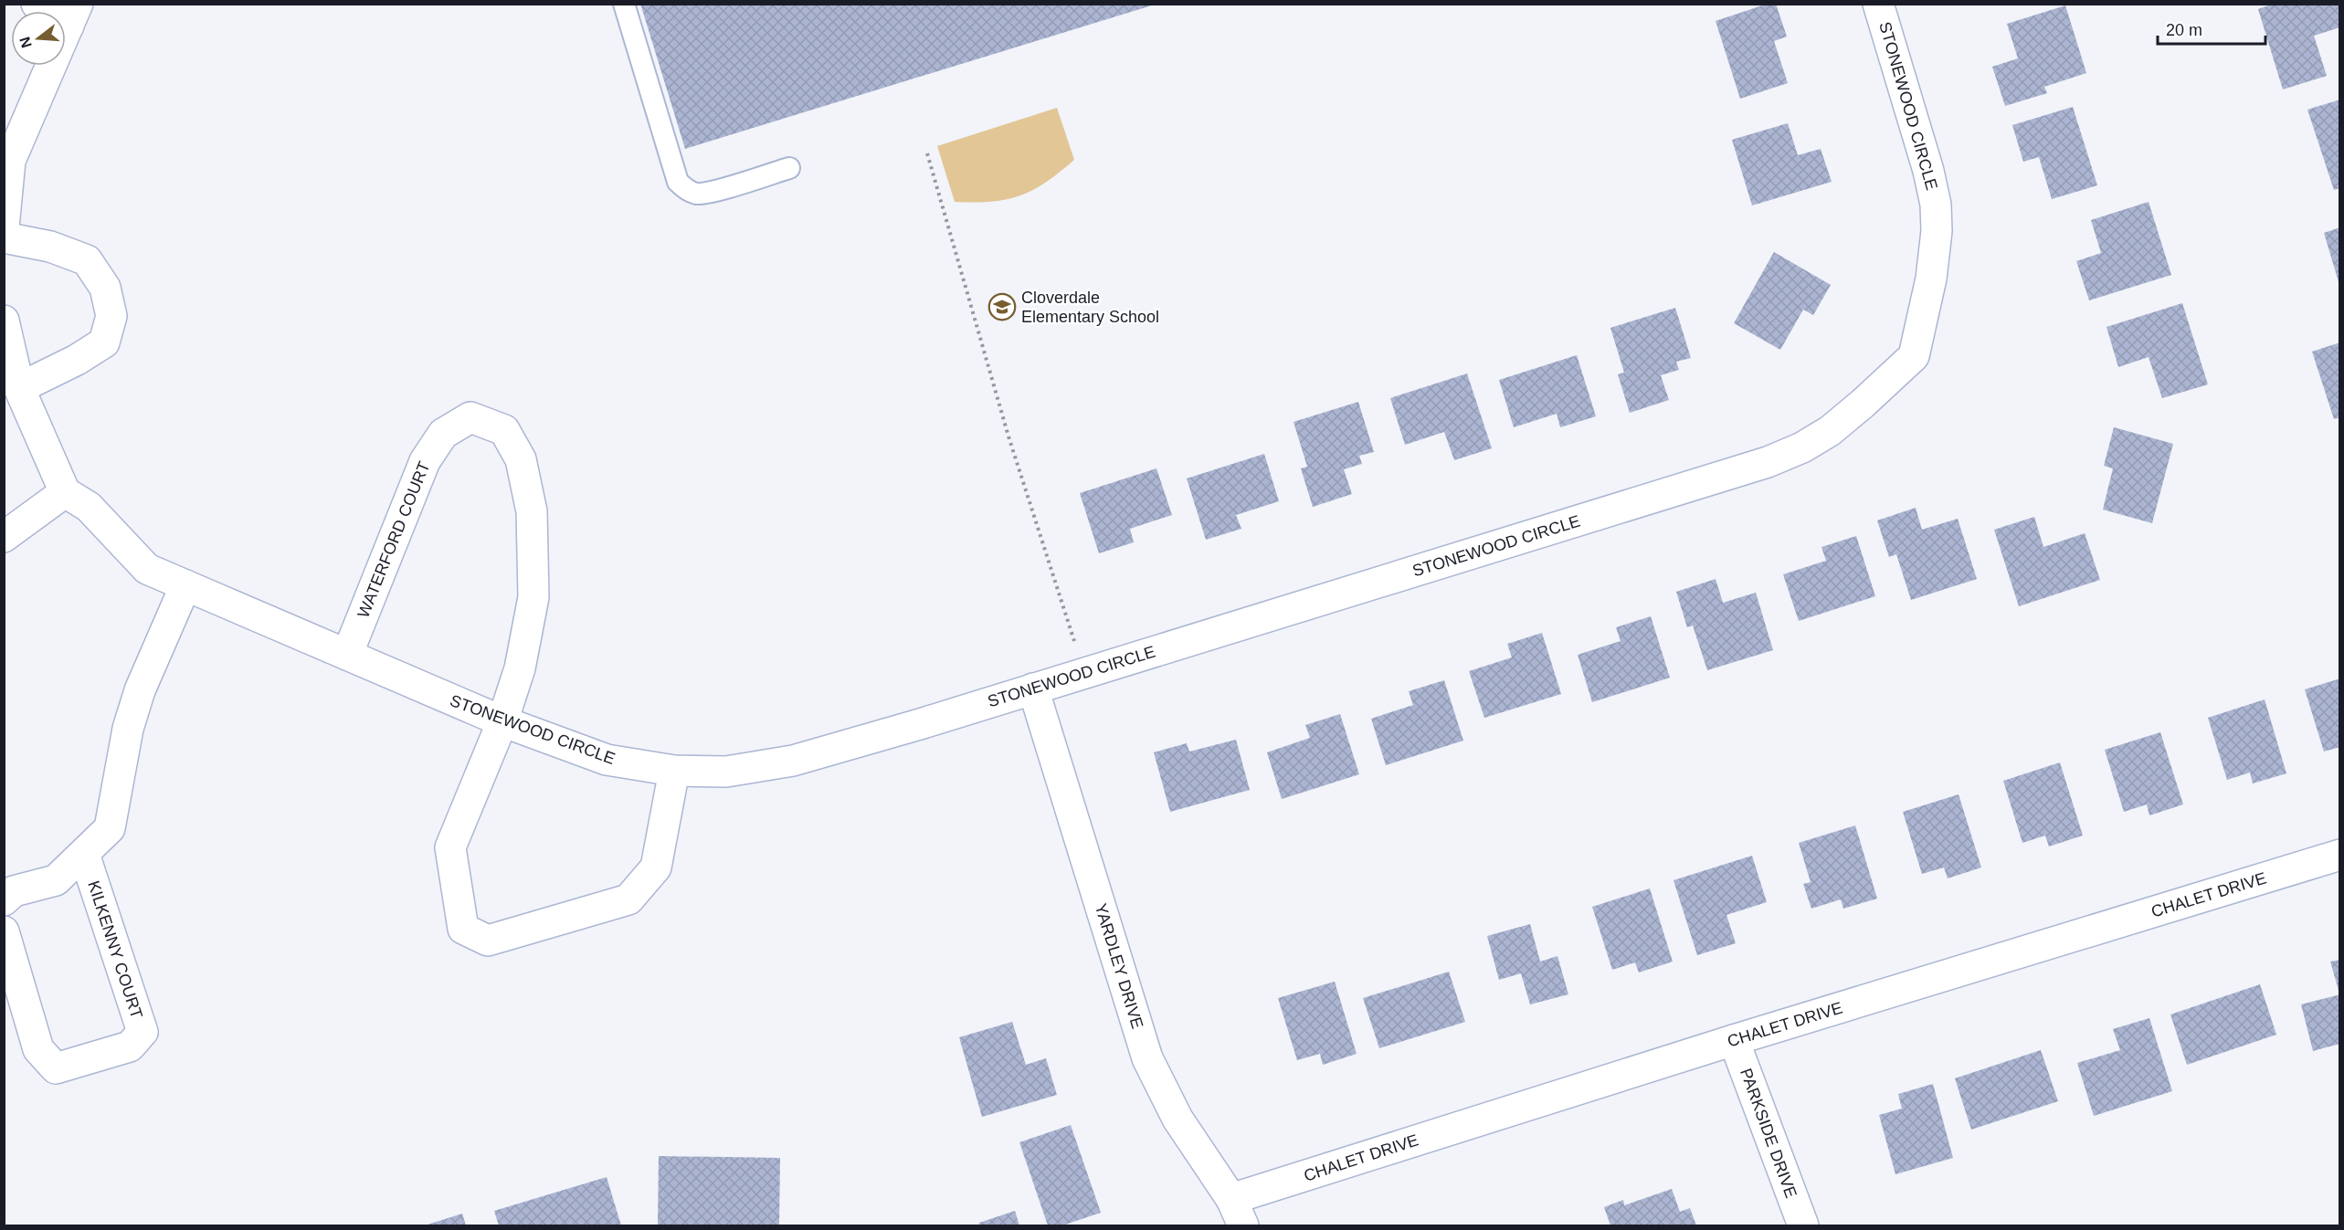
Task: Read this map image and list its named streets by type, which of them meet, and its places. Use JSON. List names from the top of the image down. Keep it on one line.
{"streets":{"street":["STONEWOOD CIRCLE","WATERFORD COURT","CHALET DRIVE","KILKENNY COURT","YARDLEY DRIVE","PARKSIDE DRIVE"]},"crossings":[["STONEWOOD CIRCLE","WATERFORD COURT"],["STONEWOOD CIRCLE","KILKENNY COURT"],["STONEWOOD CIRCLE","YARDLEY DRIVE"],["CHALET DRIVE","YARDLEY DRIVE"],["CHALET DRIVE","PARKSIDE DRIVE"]],"places":{"school or university":["Cloverdale Elementary School"]},"scale_bar":"20 m","north":"left"}
